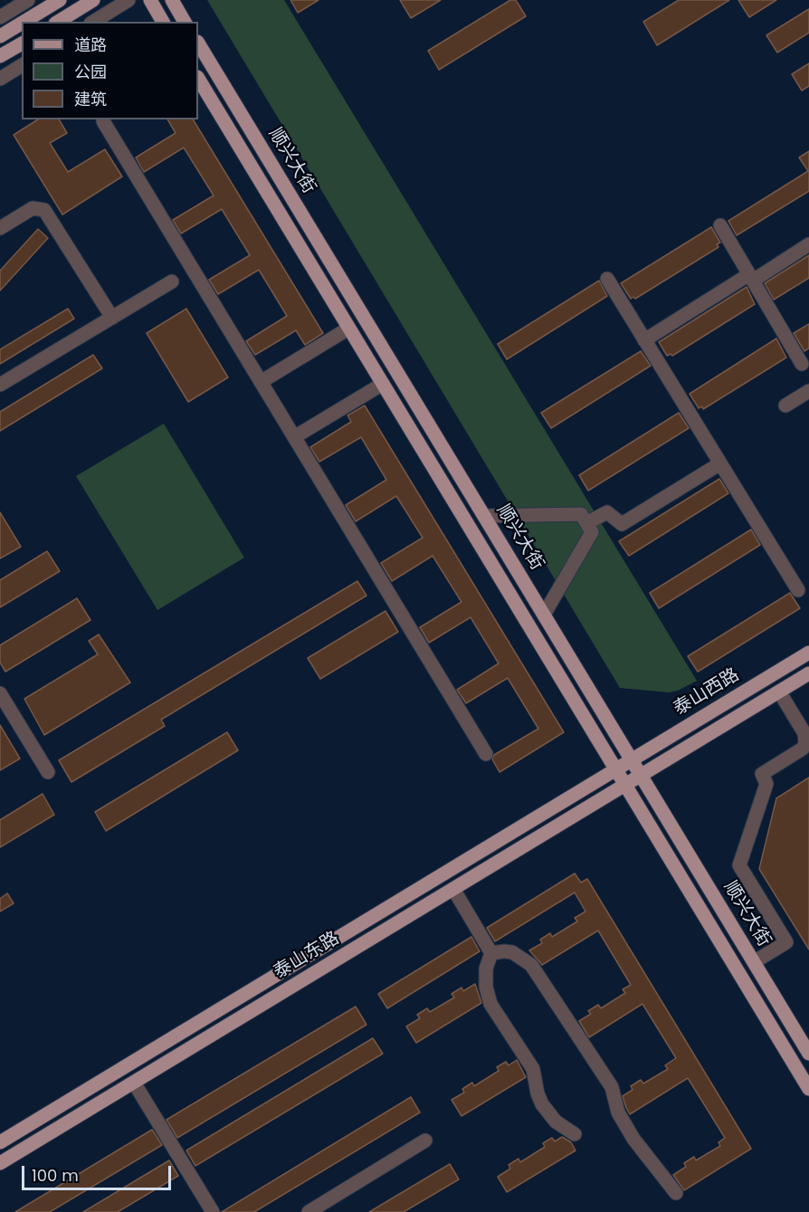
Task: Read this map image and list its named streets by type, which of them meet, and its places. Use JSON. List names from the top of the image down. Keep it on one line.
{"streets":{"main road":["顺兴大街","泰山西路","泰山东路"]},"crossings":[["顺兴大街","泰山西路"],["顺兴大街","泰山东路"],["泰山西路","泰山东路"]],"legend":["道路","公园","建筑"],"scale_bar":"100 m"}
